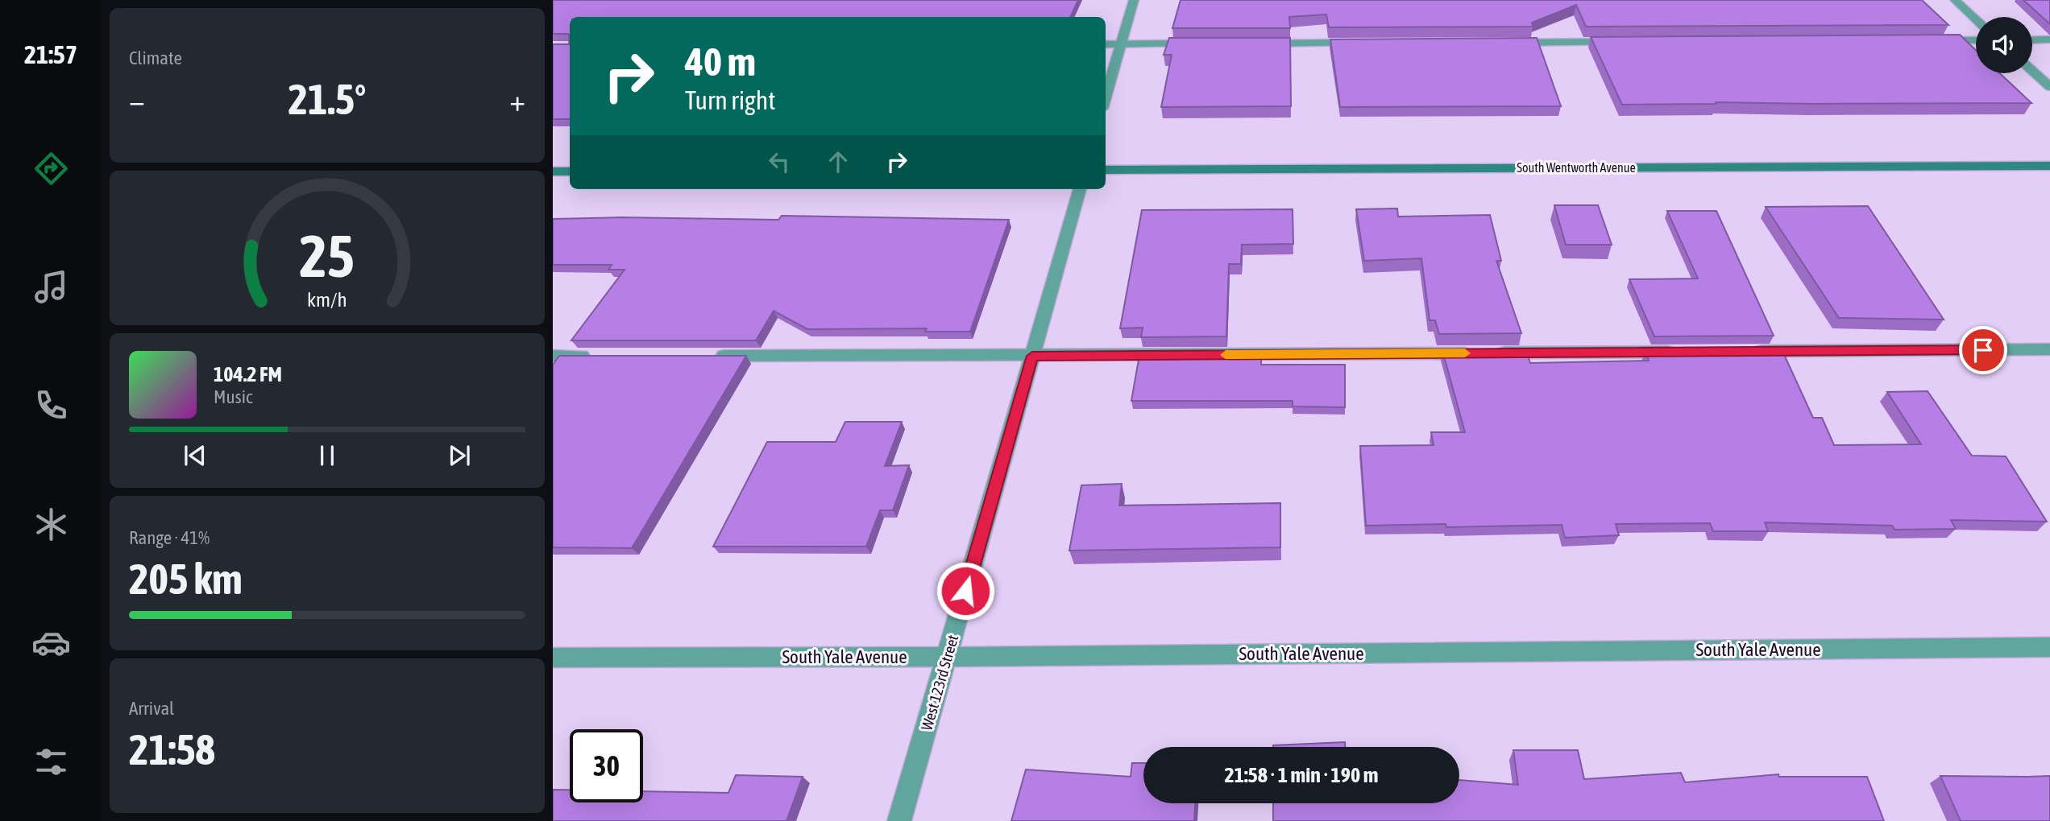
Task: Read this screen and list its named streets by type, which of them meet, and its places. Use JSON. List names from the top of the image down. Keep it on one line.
{"streets":{"street":["South Wentworth Avenue","South Yale Avenue","West 123rd Street"]},"crossings":[["South Yale Avenue","West 123rd Street"]],"page":{"tabs":"21:57","tile":["Climate",["Range · 41%","205 km"],["Arrival","21:58"]],"turn":["40 m","Turn right"],"heat":["−","21.5°","+"],"song":["104.2 FM","Music"],"limit":"30","trip":"21:58 · 1 min · 190 m","gauge":["25","km/h"]}}
